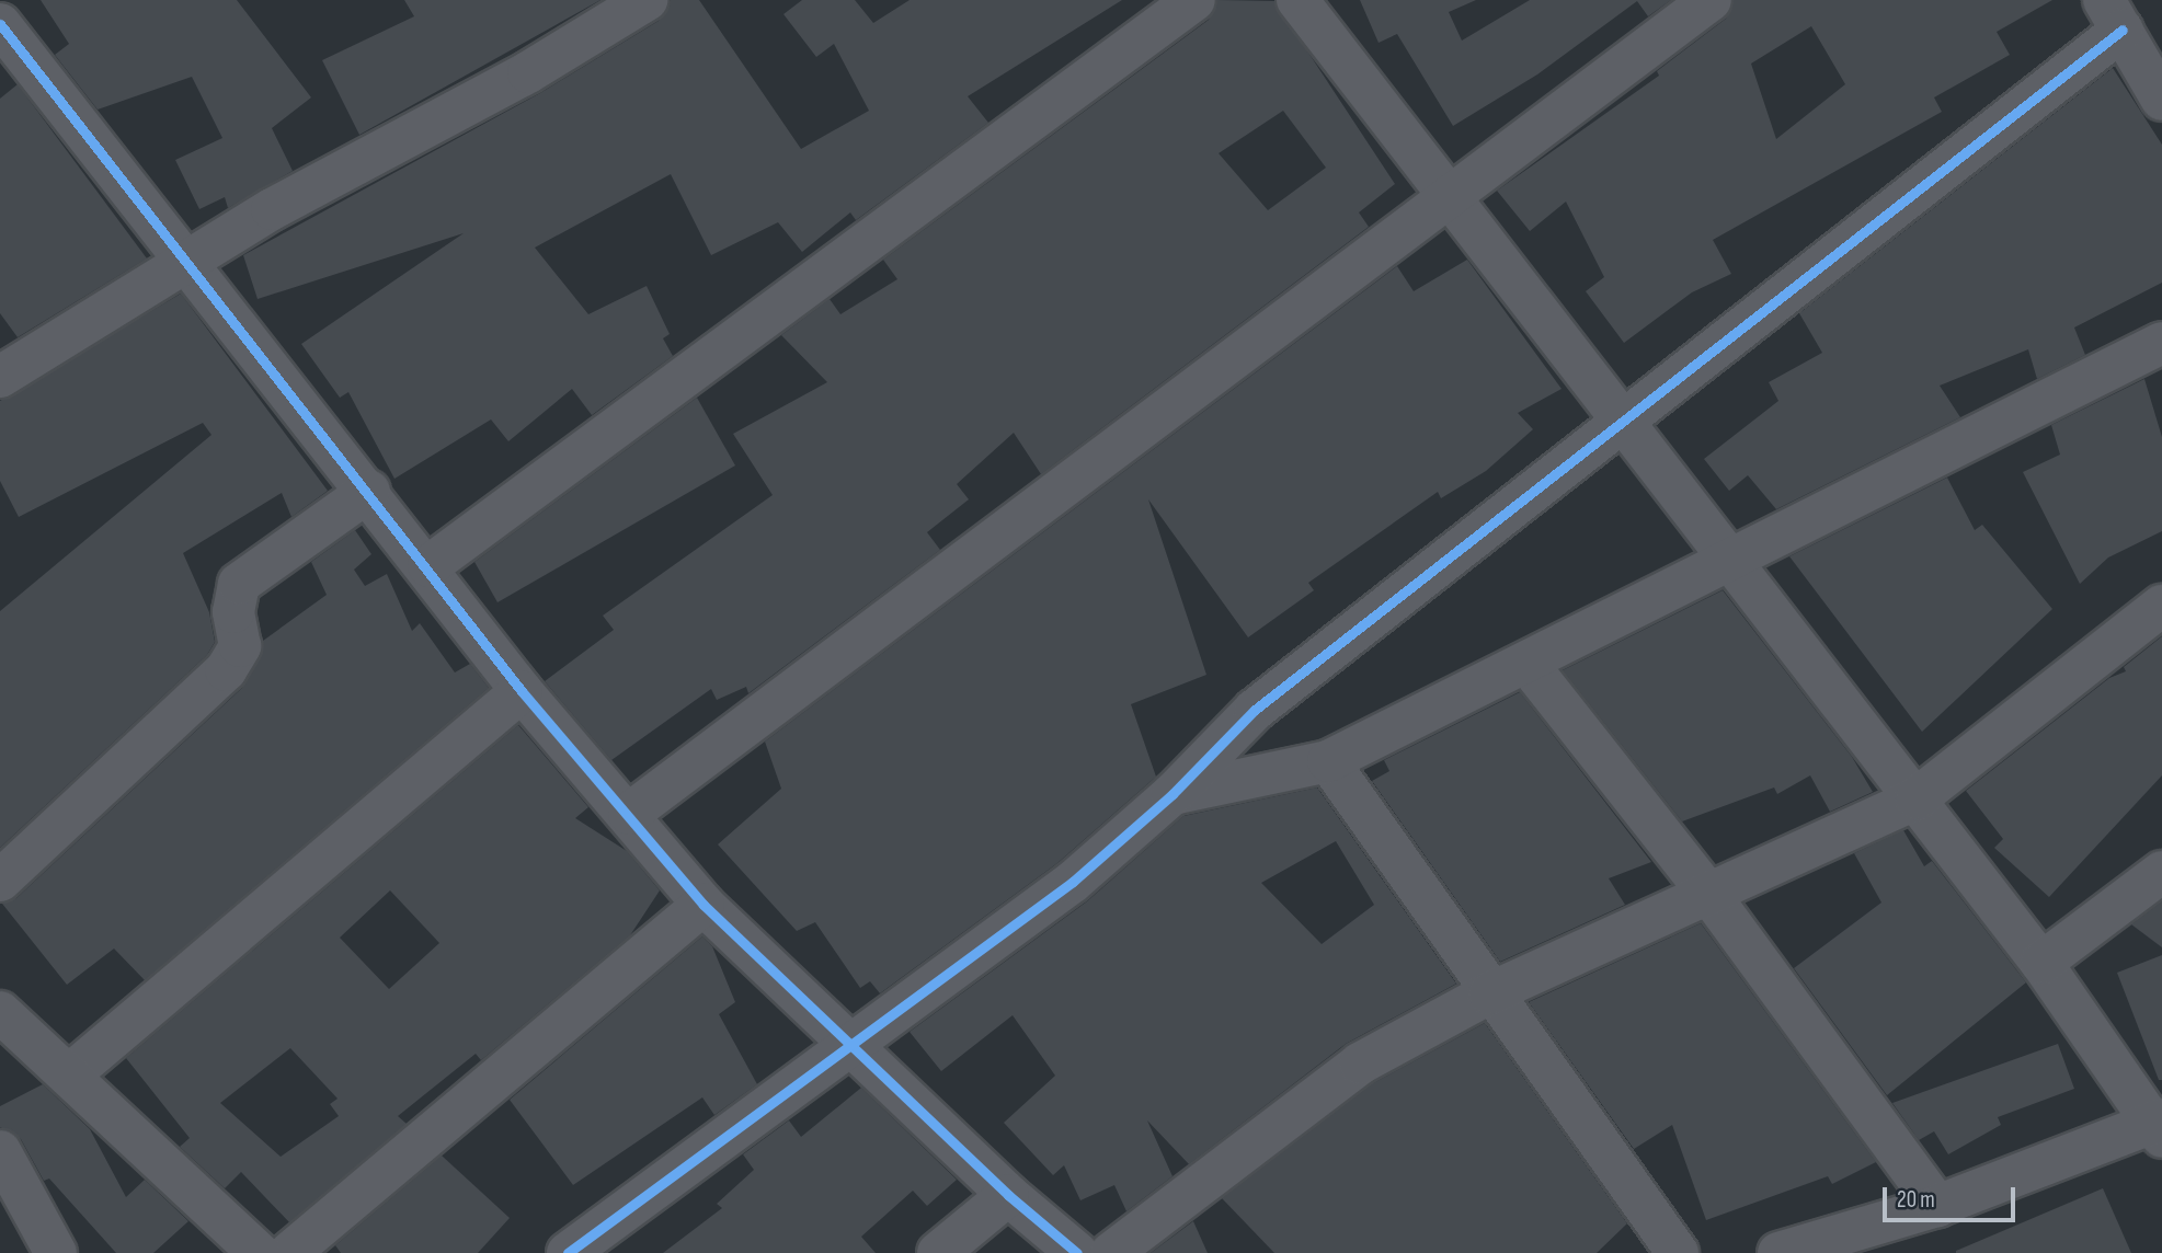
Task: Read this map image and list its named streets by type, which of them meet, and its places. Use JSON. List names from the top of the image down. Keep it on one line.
{"scale_bar":"20 m"}
